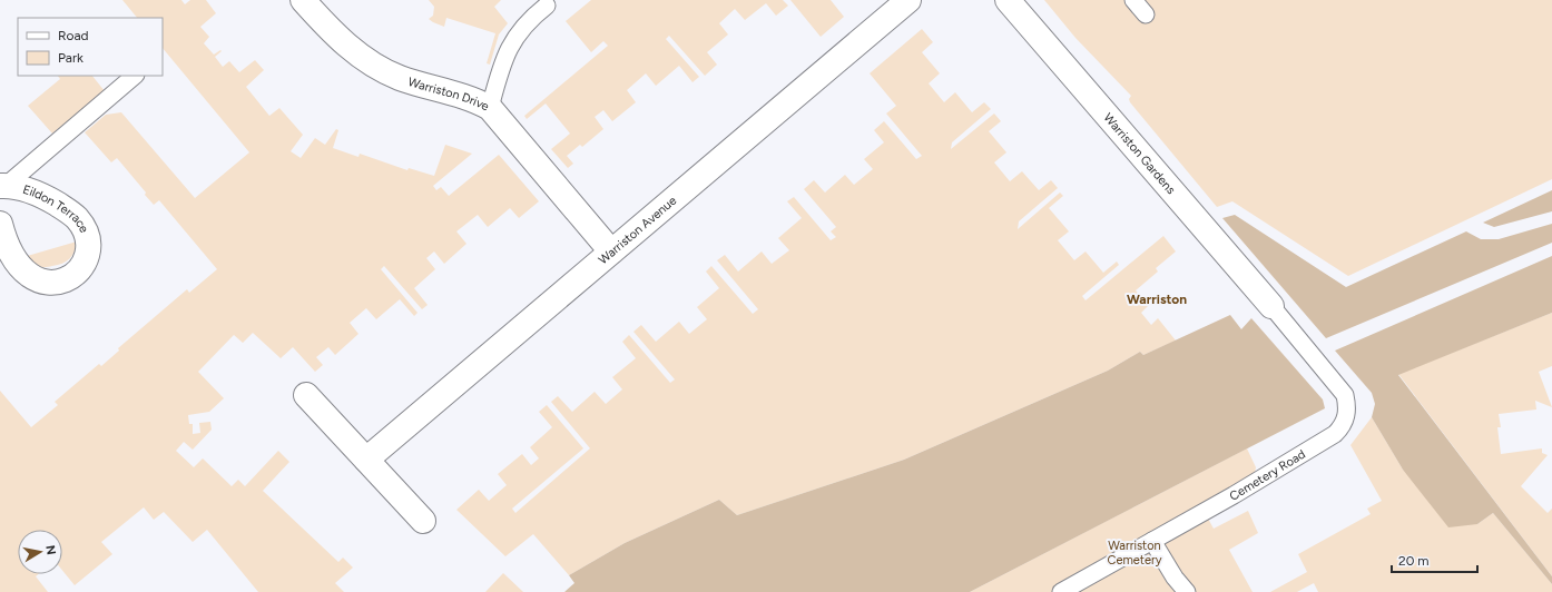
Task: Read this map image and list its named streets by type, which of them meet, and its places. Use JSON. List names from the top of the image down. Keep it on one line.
{"streets":{"street":["Warriston Drive","Warriston Gardens","Eildon Terrace","Warriston Avenue"],"lane":["Cemetery Road"]},"crossings":[["Warriston Drive","Warriston Avenue"],["Warriston Gardens","Cemetery Road"]],"districts":["Warriston"],"parks":["Warriston Cemetery"],"legend":["Road","Park"],"scale_bar":"20 m","north":"right"}
